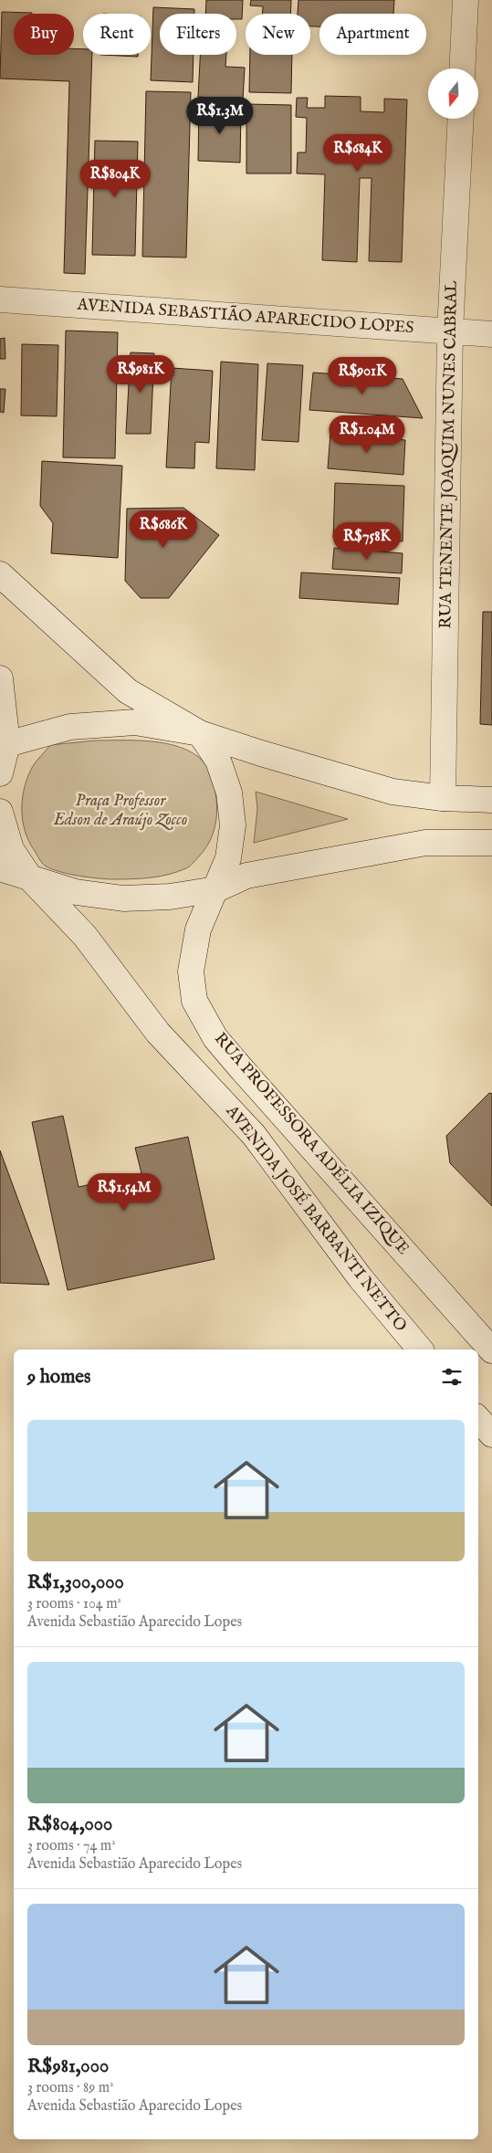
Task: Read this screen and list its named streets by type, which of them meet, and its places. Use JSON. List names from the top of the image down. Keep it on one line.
{"streets":{"street":["AVENIDA SEBASTIÃO APARECIDO LOPES","RUA TENENTE JOAQUIM NUNES CABRAL","RUA PROFESSORA ADÉLIA IZIQUE","AVENIDA JOSÉ BARBANTI NETTO"]},"crossings":[["AVENIDA SEBASTIÃO APARECIDO LOPES","RUA TENENTE JOAQUIM NUNES CABRAL"]],"parks":["Praça Professor Edson de Araújo Zocco"],"north":"bottom","page":{"chip":["Buy","Rent","Filters","New","Apartment"],"price":["R$1.3M","R$684K","R$804K","R$981K","R$901K","R$1.04M","R$686K","R$758K","R$1.54M"],"heading":"9 homes","list":[{"name":"R$1,300,000","note":"3 rooms · 104 m² · Avenida Sebastião Aparecido Lopes"},{"name":"R$804,000","note":"3 rooms · 74 m² · Avenida Sebastião Aparecido Lopes"},{"name":"R$981,000","note":"3 rooms · 89 m² · Avenida Sebastião Aparecido Lopes"}]}}
